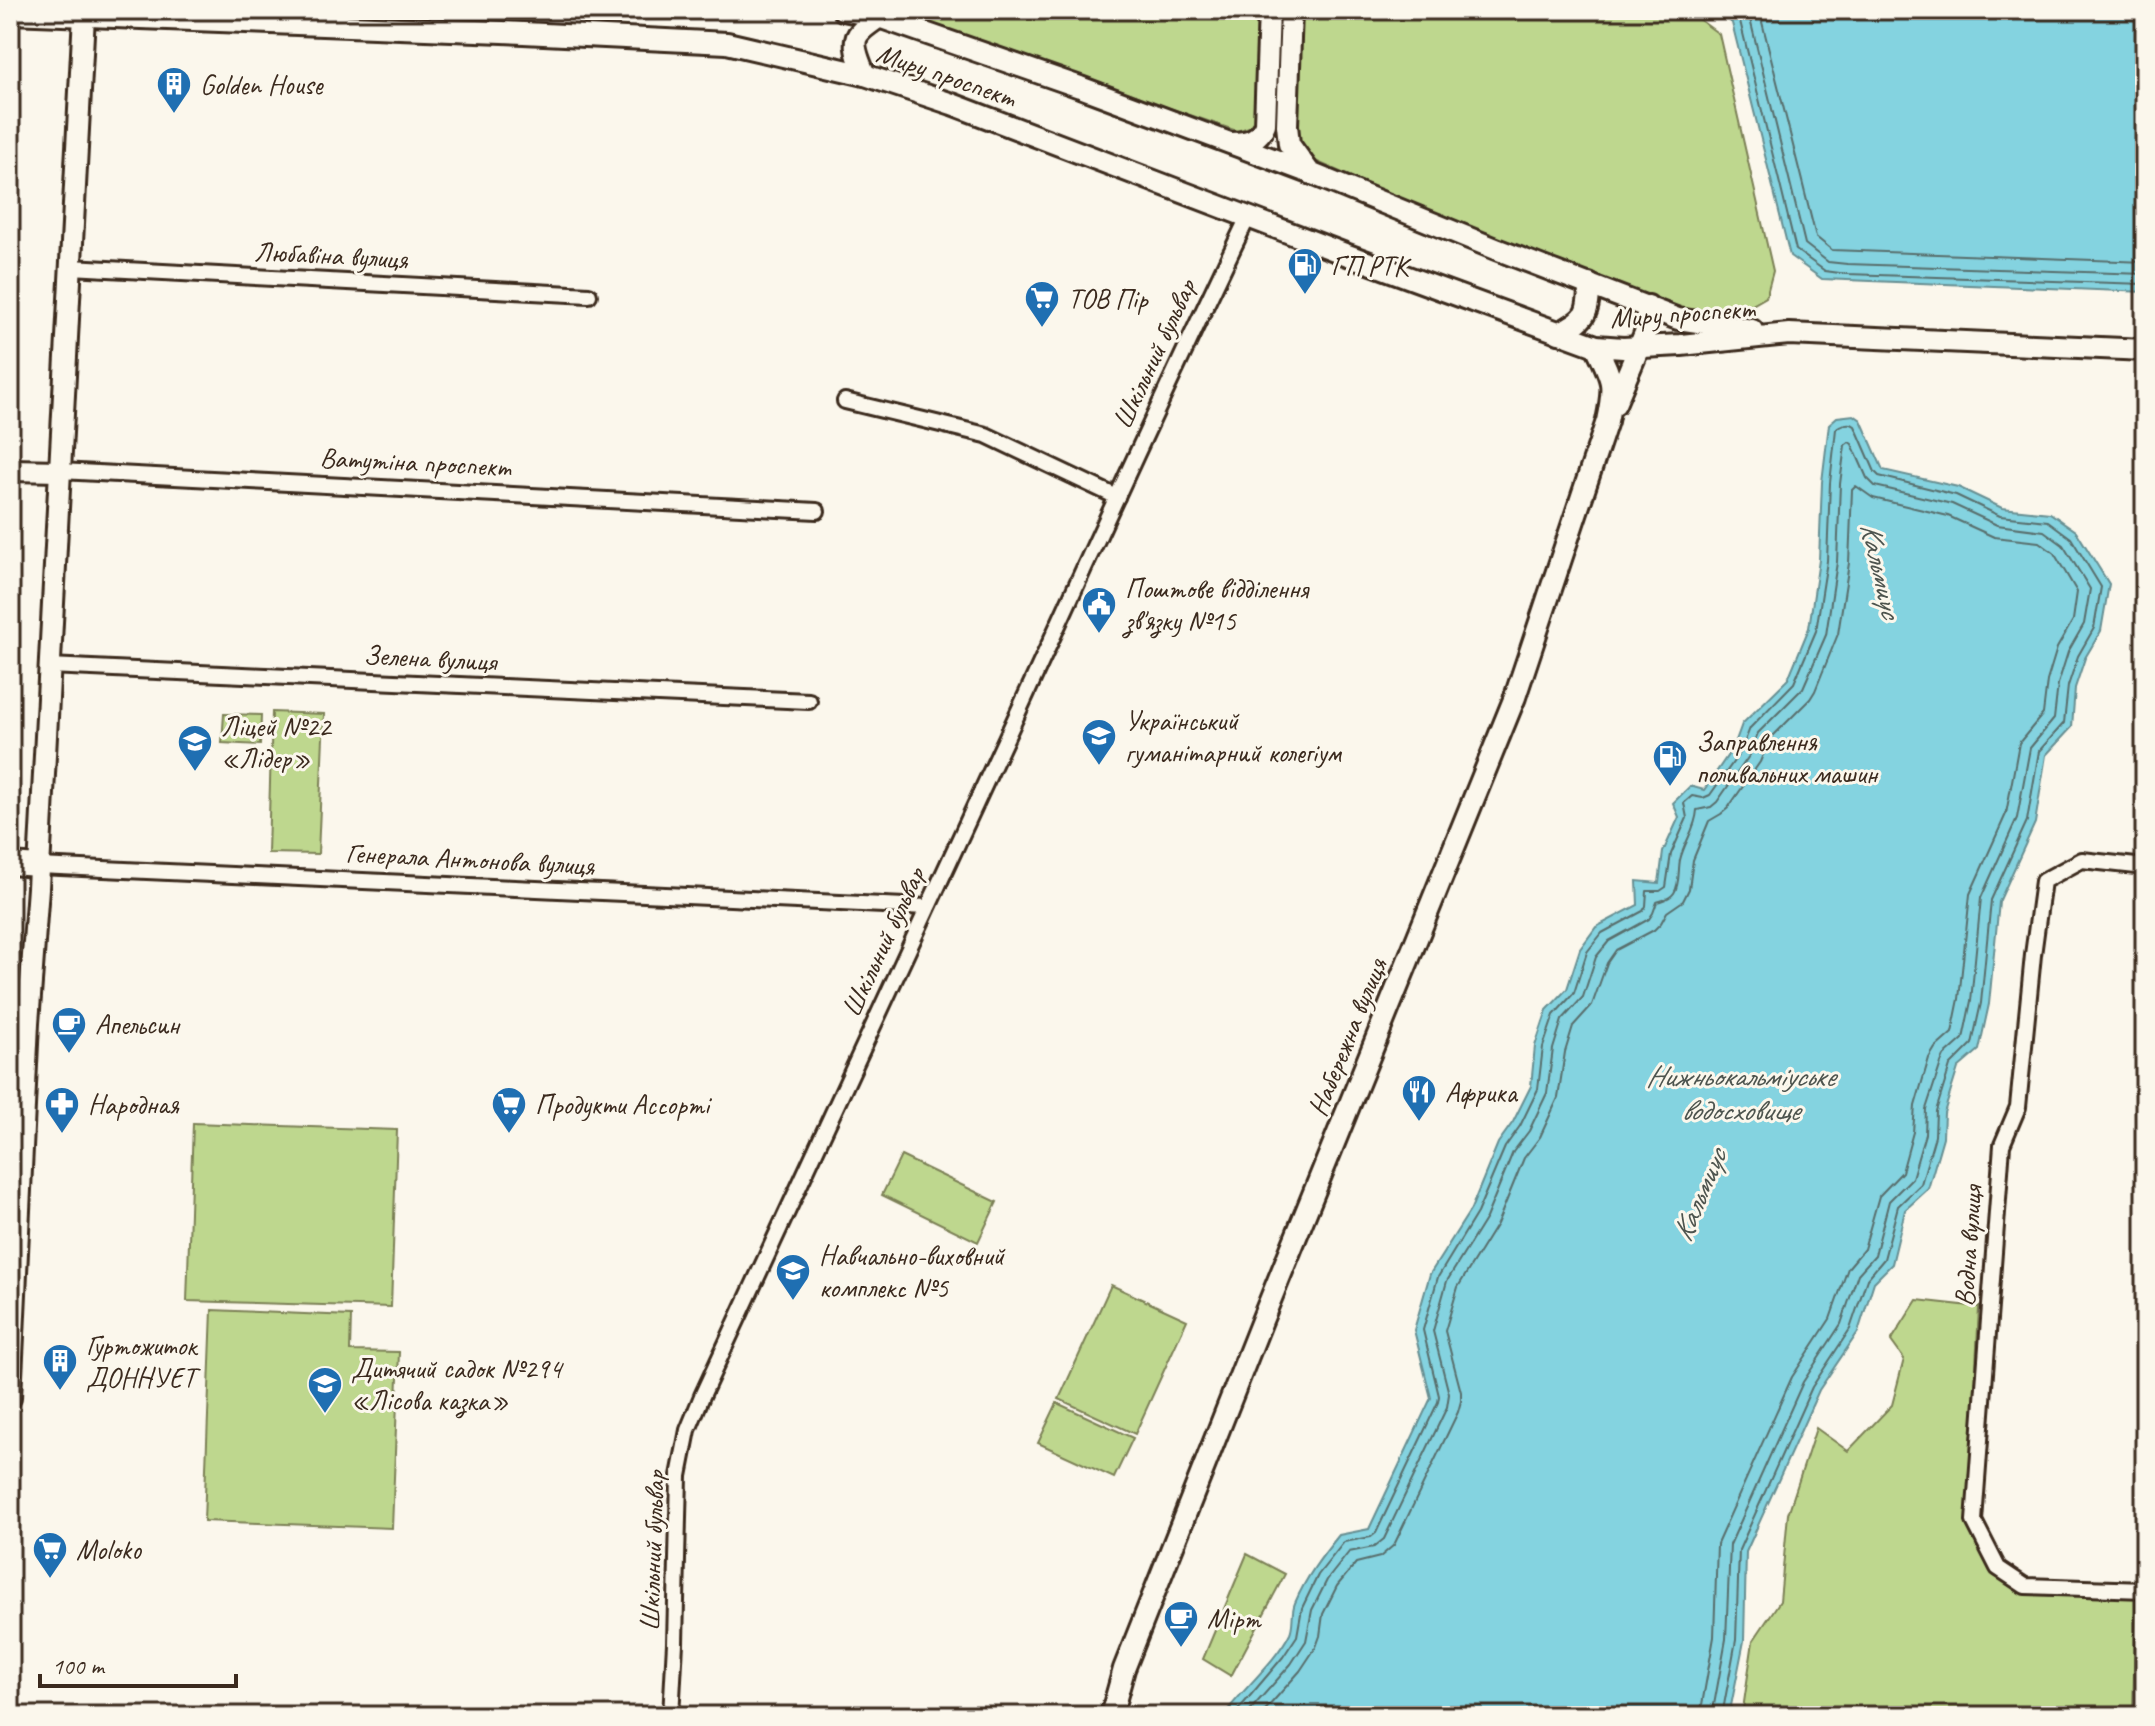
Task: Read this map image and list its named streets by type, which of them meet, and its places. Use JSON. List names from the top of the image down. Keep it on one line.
{"streets":{"main road":["Миру проспект","Ватутіна проспект","Генерала Антонова вулиця","Набережна вулиця"],"street":["Любавіна вулиця","Шкільний бульвар","Зелена вулиця","Водна вулиця"]},"crossings":[["Миру проспект","Шкільний бульвар"],["Шкільний бульвар","Генерала Антонова вулиця"]],"water":["Кальмиус","Нижньокальміуське водосховище"],"places":{"building":["Golden House","Гуртожиток ДОННУЕТ"],"fuel station":["ГП РТК","Заправлення поливальних машин"],"supermarket":["ТОВ Пір","Продукти Ассорті","Moloko"],"public building":["Поштове відділення зв'язку №15"],"school or university":["Український гуманітарний колегіум","Ліцей №22 «Лідер»","Навчально-виховний комплекс №5","Дитячий садок №294 «Лісова казка»"],"cafe":["Апельсин","Мірт"],"restaurant":["Африка"],"pharmacy":["Народная"]},"scale_bar":"100 m"}
